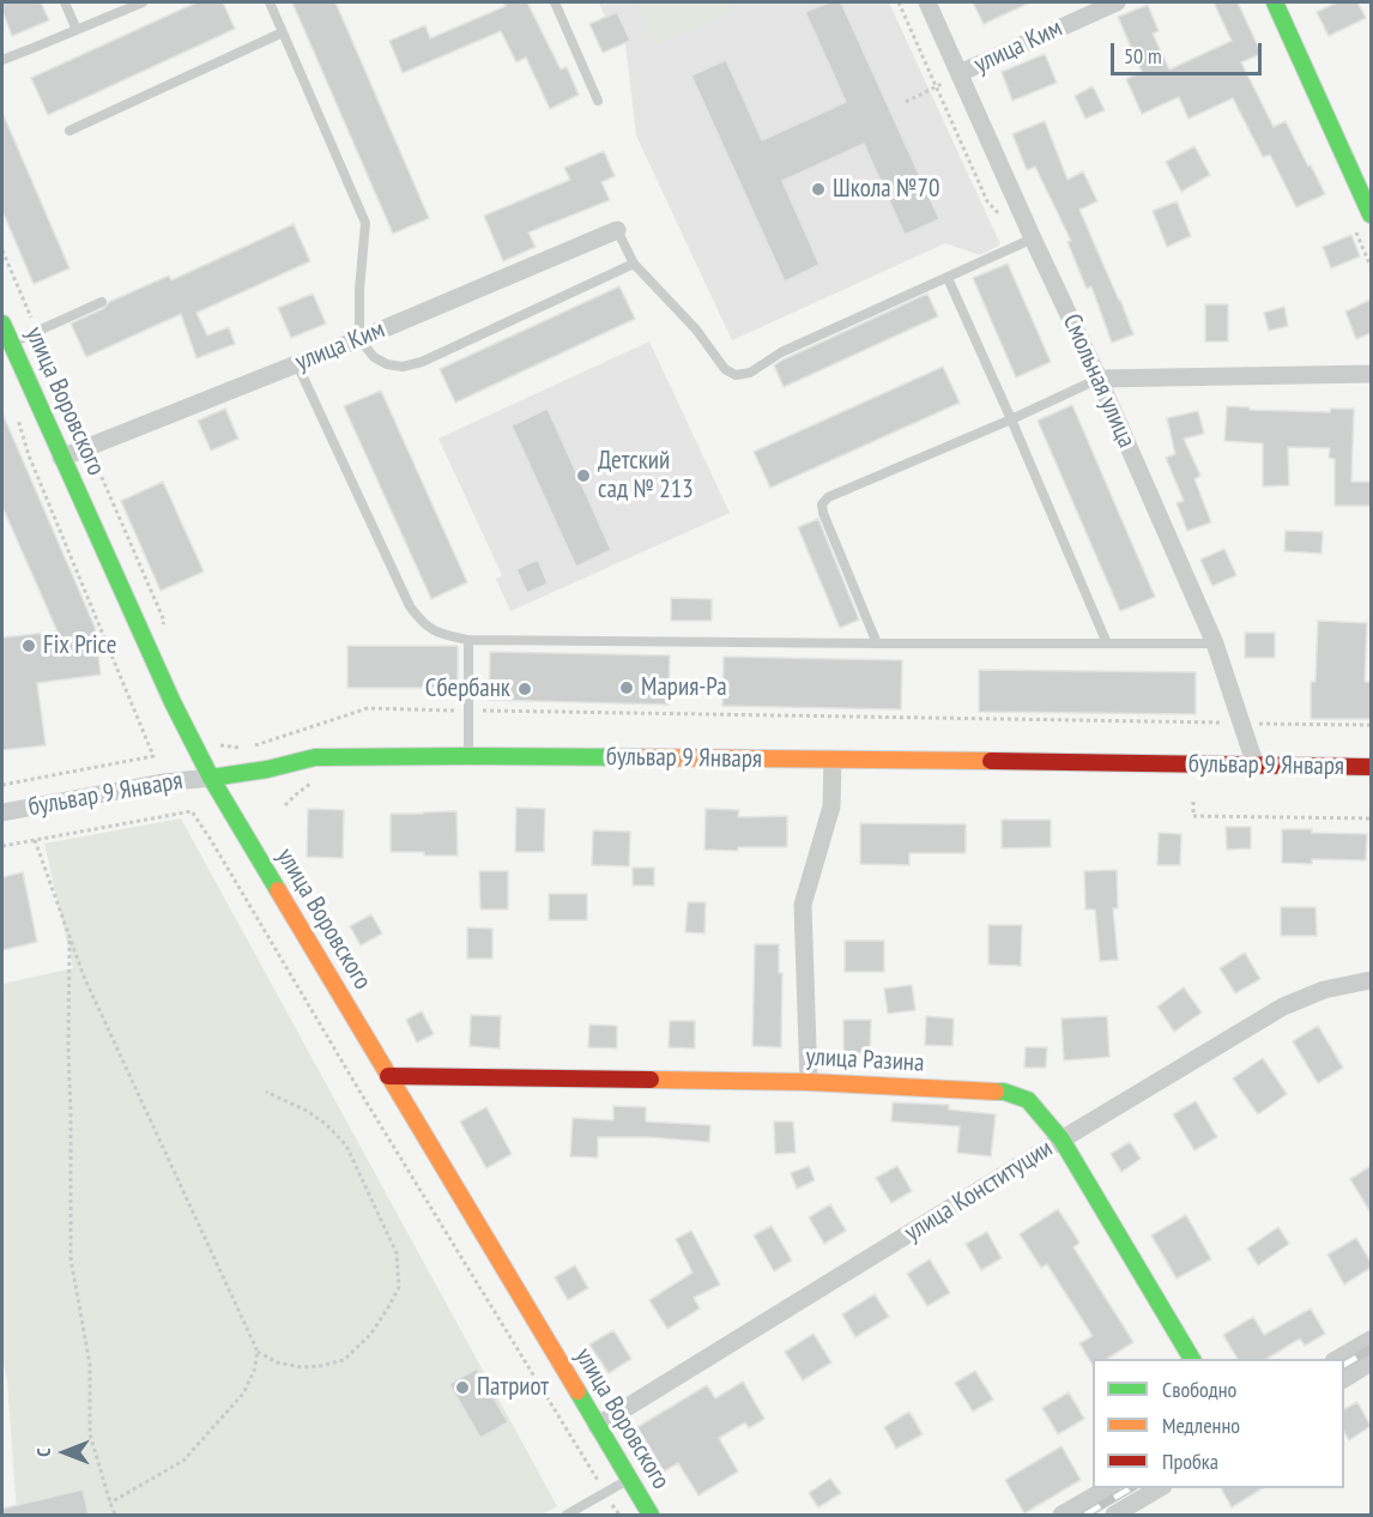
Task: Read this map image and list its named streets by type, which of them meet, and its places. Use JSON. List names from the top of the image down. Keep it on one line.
{"streets":{"main road":["улица Воровского","бульвар 9 Января","улица Разина"],"street":["улица Ким","Смольная улица","улица Конституции"]},"crossings":[["улица Ким","Смольная улица"],["улица Ким","улица Воровского"],["Смольная улица","бульвар 9 Января"],["улица Воровского","бульвар 9 Января"],["улица Воровского","улица Разина"],["улица Воровского","улица Конституции"],["улица Разина","улица Конституции"]],"places":["Школа №70","Детский сад № 213","Fix Price","Мария-Ра","Сбербанк","Патриот"],"legend":["Свободно","Медленно","Пробка"],"scale_bar":"50 m","north":"left"}
